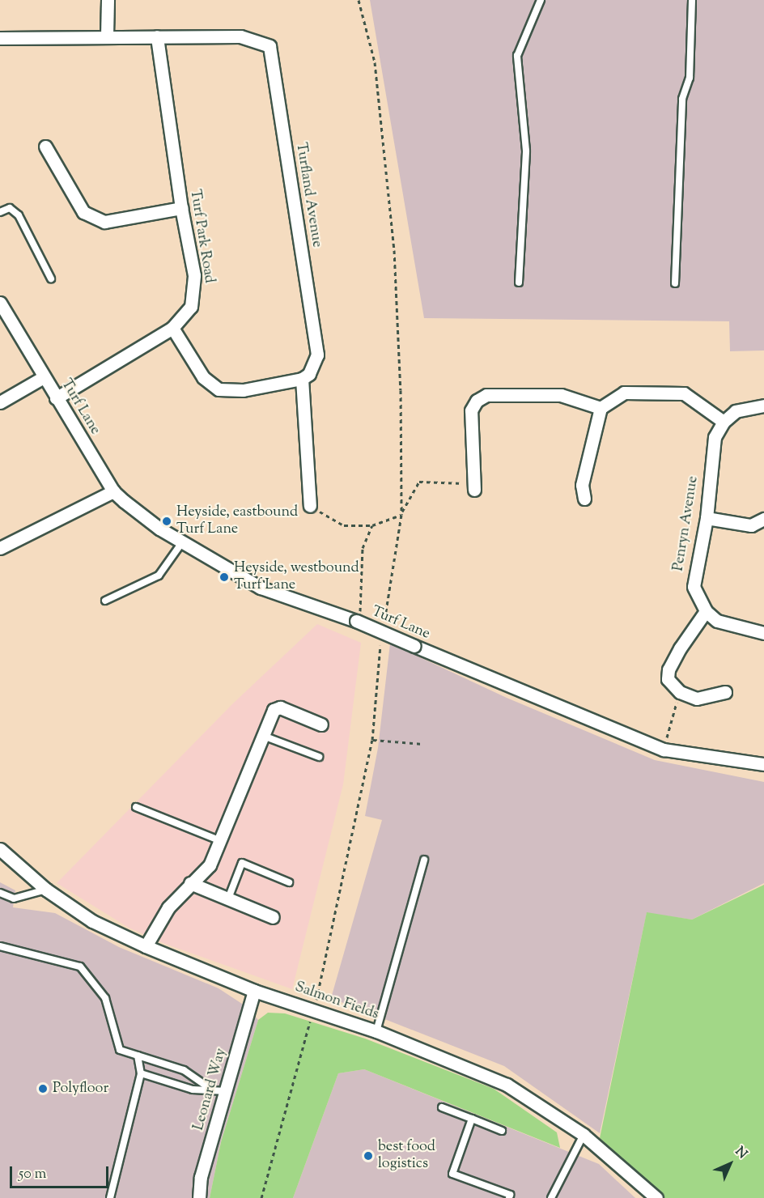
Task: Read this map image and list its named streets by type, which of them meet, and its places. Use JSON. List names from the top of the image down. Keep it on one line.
{"streets":{"street":["Turfland Avenue","Turf Park Road","Turf Lane","Penryn Avenue","Salmon Fields","Leonard Way"]},"crossings":[["Turfland Avenue","Turf Park Road"],["Turf Park Road","Turf Lane"],["Salmon Fields","Leonard Way"]],"places":["Heyside, eastbound Turf Lane","Heyside, westbound Turf Lane","Polyfloor","best food logistics"],"scale_bar":"50 m","north":"top right"}
